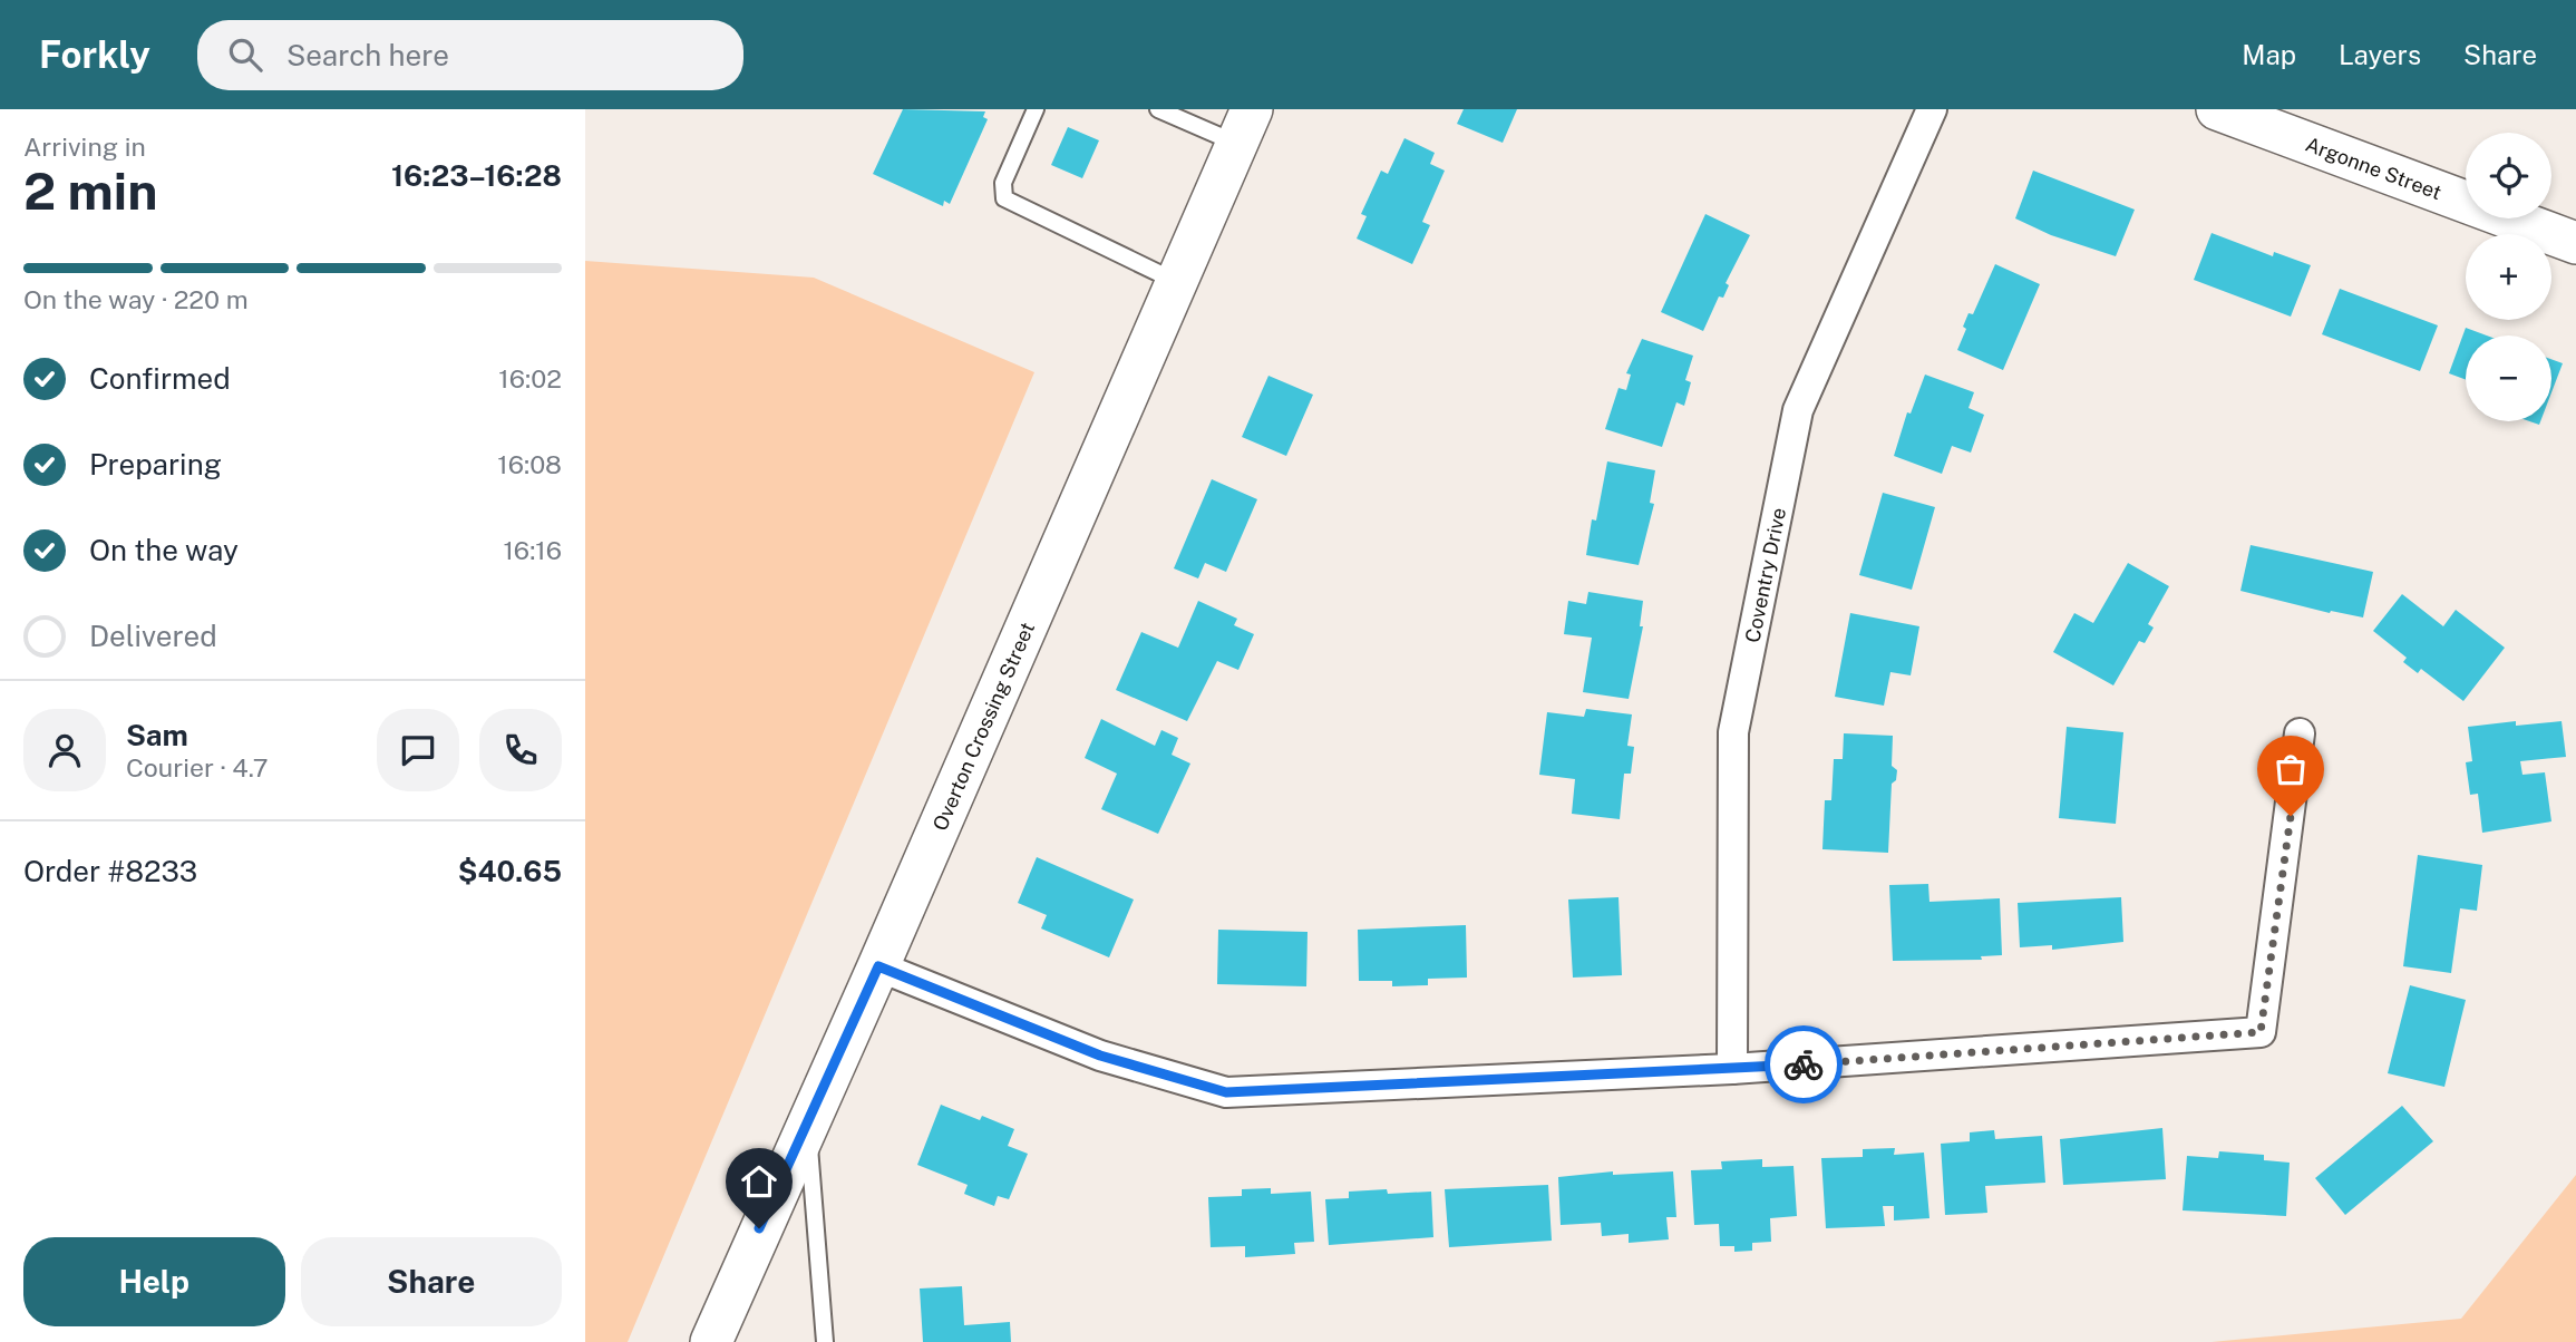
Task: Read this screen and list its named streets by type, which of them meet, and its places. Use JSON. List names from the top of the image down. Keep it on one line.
{"streets":{"street":["Argonne Street","Coventry Drive","Overton Crossing Street"]},"page":{"header":"Forkly","search":"Search here","nav":["Map","Layers","Share"],"heading":["2 min","Arriving in","16:23–16:28"],"panel":["Sam","Courier · 4.7","Order #8233","$40.65"],"map_buttons":["+","−"],"bar":"On the way · 220 m","list":[["Confirmed","16:02"],["Preparing","16:08"],["On the way","16:16"],"Delivered"],"buttons":["Help","Share"]}}
